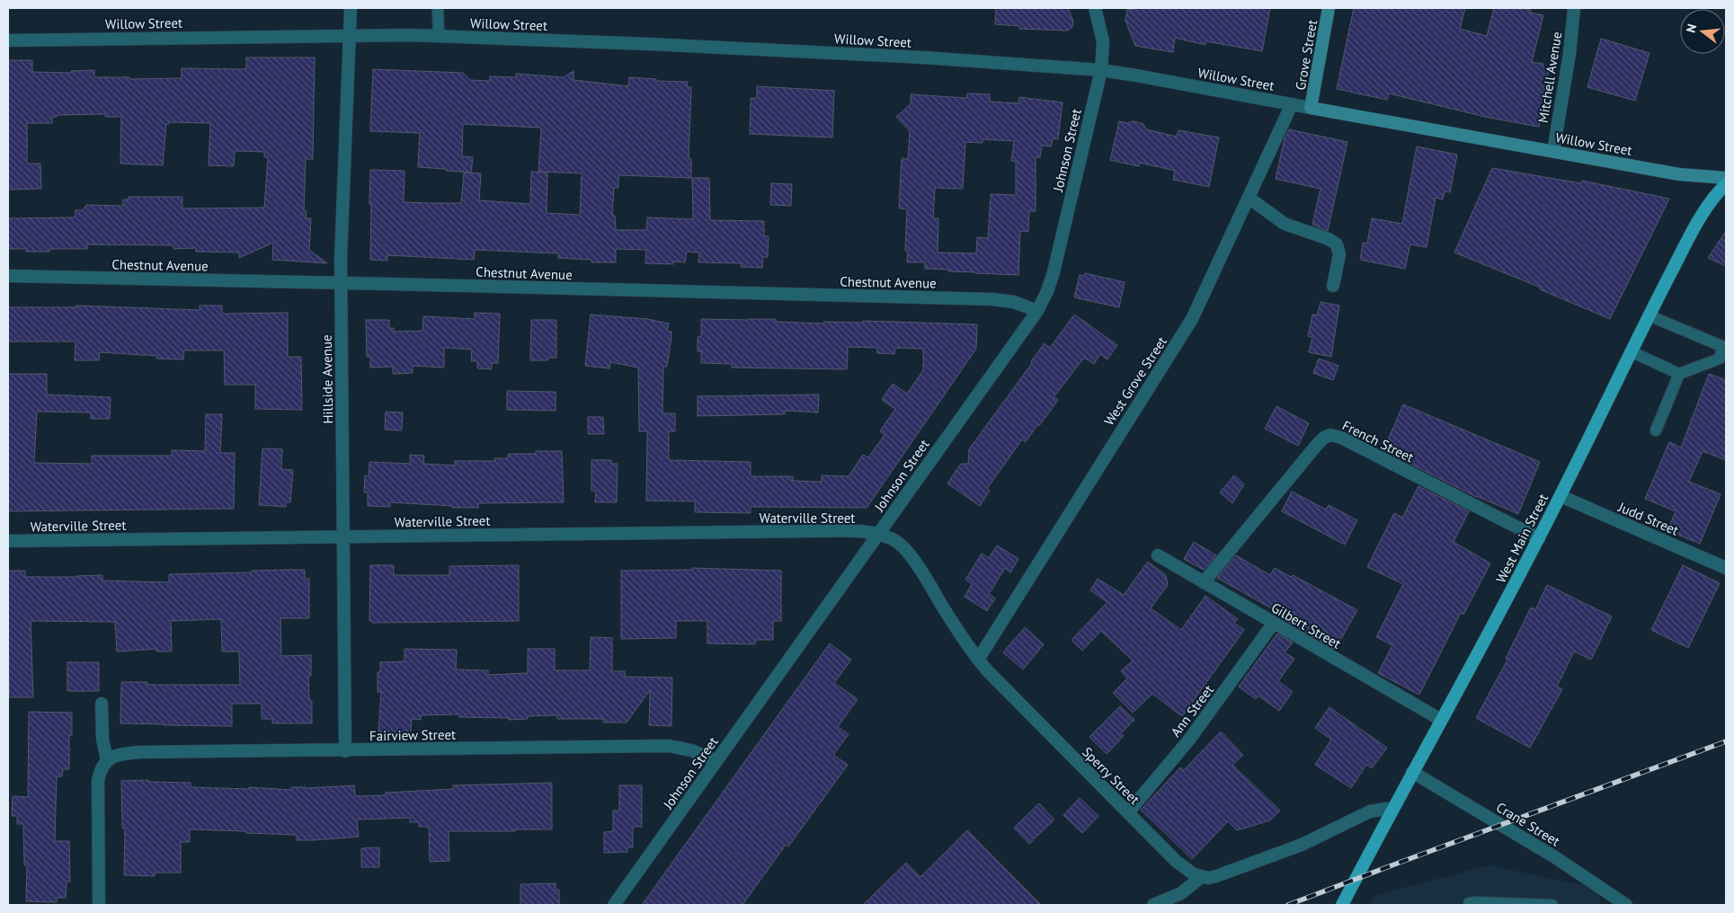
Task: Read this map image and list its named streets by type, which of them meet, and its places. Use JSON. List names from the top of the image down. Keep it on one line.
{"streets":{"main road":["Willow Street","Grove Street","West Main Street"],"street":["Mitchell Avenue","Johnson Street","Chestnut Avenue","Hillside Avenue","West Grove Street","French Street","Waterville Street","Judd Street","Gilbert Street","Ann Street","Fairview Street","Sperry Street","Crane Street"]},"crossings":[["Willow Street","Grove Street"],["Willow Street","Mitchell Avenue"],["Willow Street","Johnson Street"],["Willow Street","Hillside Avenue"],["Willow Street","West Grove Street"],["Johnson Street","Chestnut Avenue"],["Johnson Street","Waterville Street"],["Johnson Street","Fairview Street"],["Johnson Street","Sperry Street"],["Chestnut Avenue","Hillside Avenue"],["Hillside Avenue","Waterville Street"],["Hillside Avenue","Fairview Street"],["West Grove Street","Sperry Street"],["French Street","West Main Street"],["French Street","Gilbert Street"],["Waterville Street","Sperry Street"],["Judd Street","West Main Street"],["West Main Street","Gilbert Street"],["West Main Street","Crane Street"],["Gilbert Street","Ann Street"],["Ann Street","Sperry Street"]],"north":"left"}
